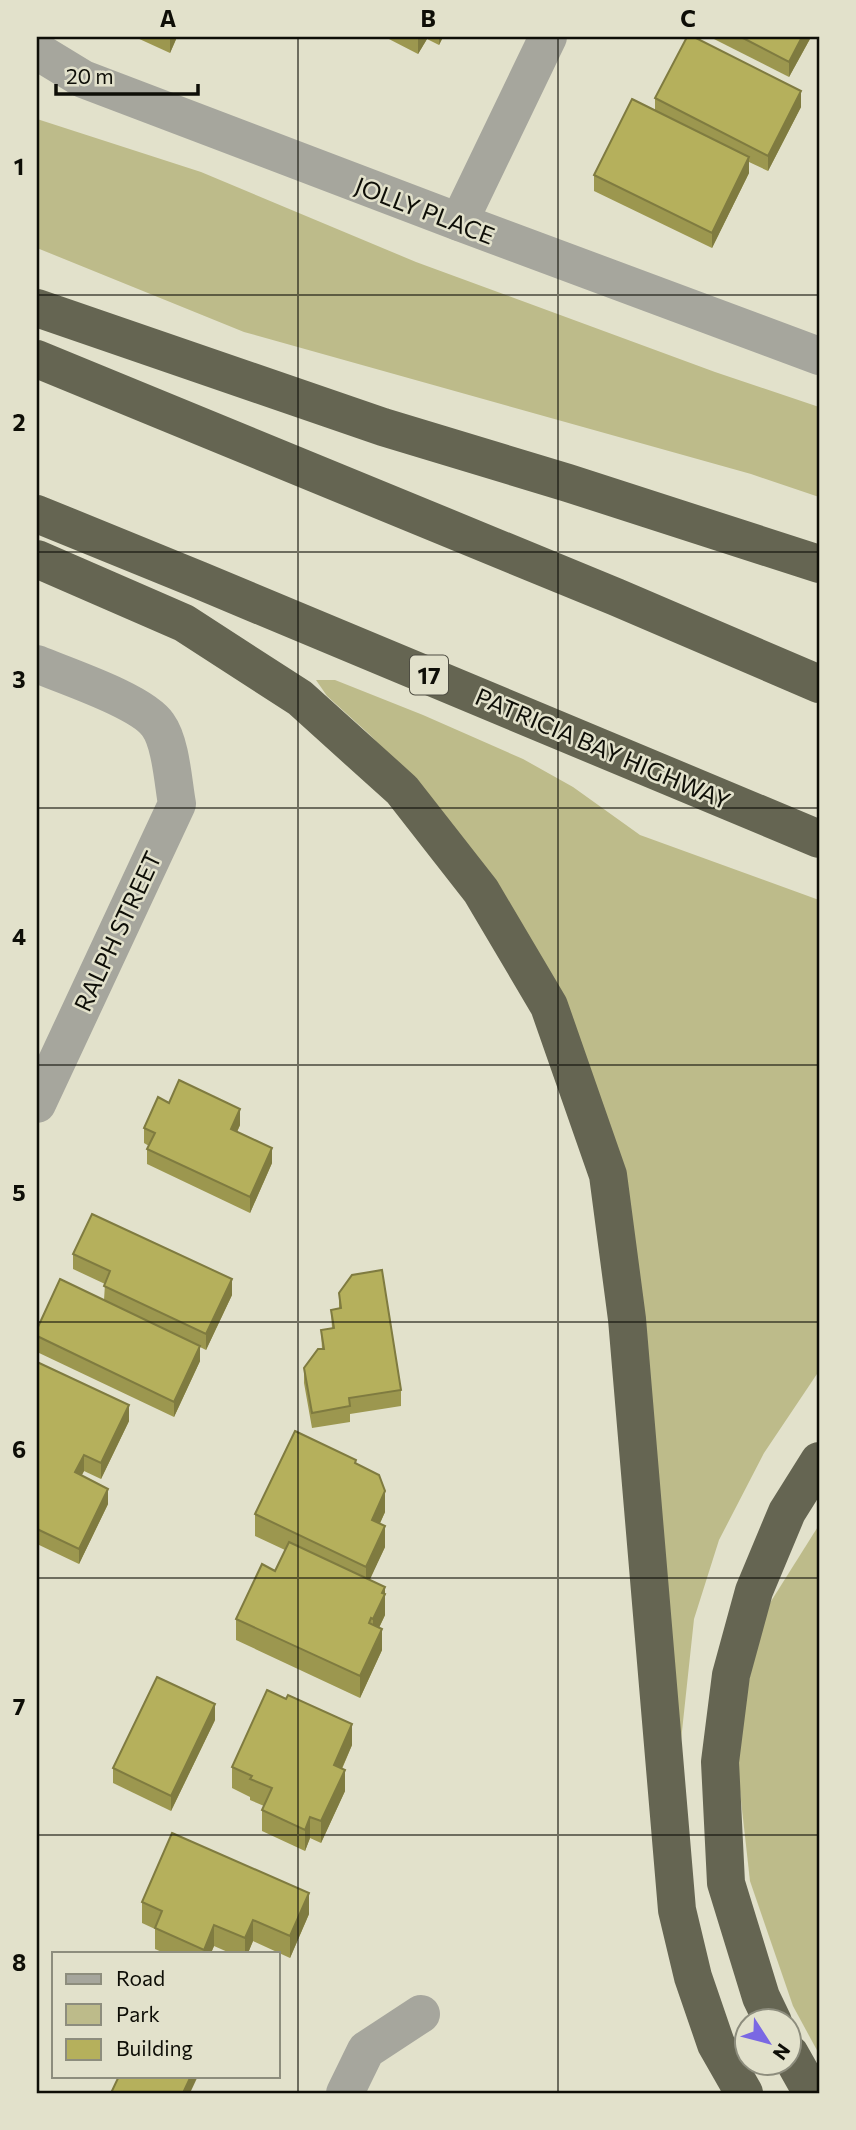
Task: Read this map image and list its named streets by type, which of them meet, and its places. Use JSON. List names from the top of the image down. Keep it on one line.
{"streets":{"highway":["17","PATRICIA BAY HIGHWAY"],"street":["JOLLY PLACE","RALPH STREET"]},"legend":["Road","Park","Building"],"scale_bar":"20 m","north":"bottom right","grid":{"columns":["A","B","C"],"rows":["1","2","3","4","5","6","7","8"]}}
